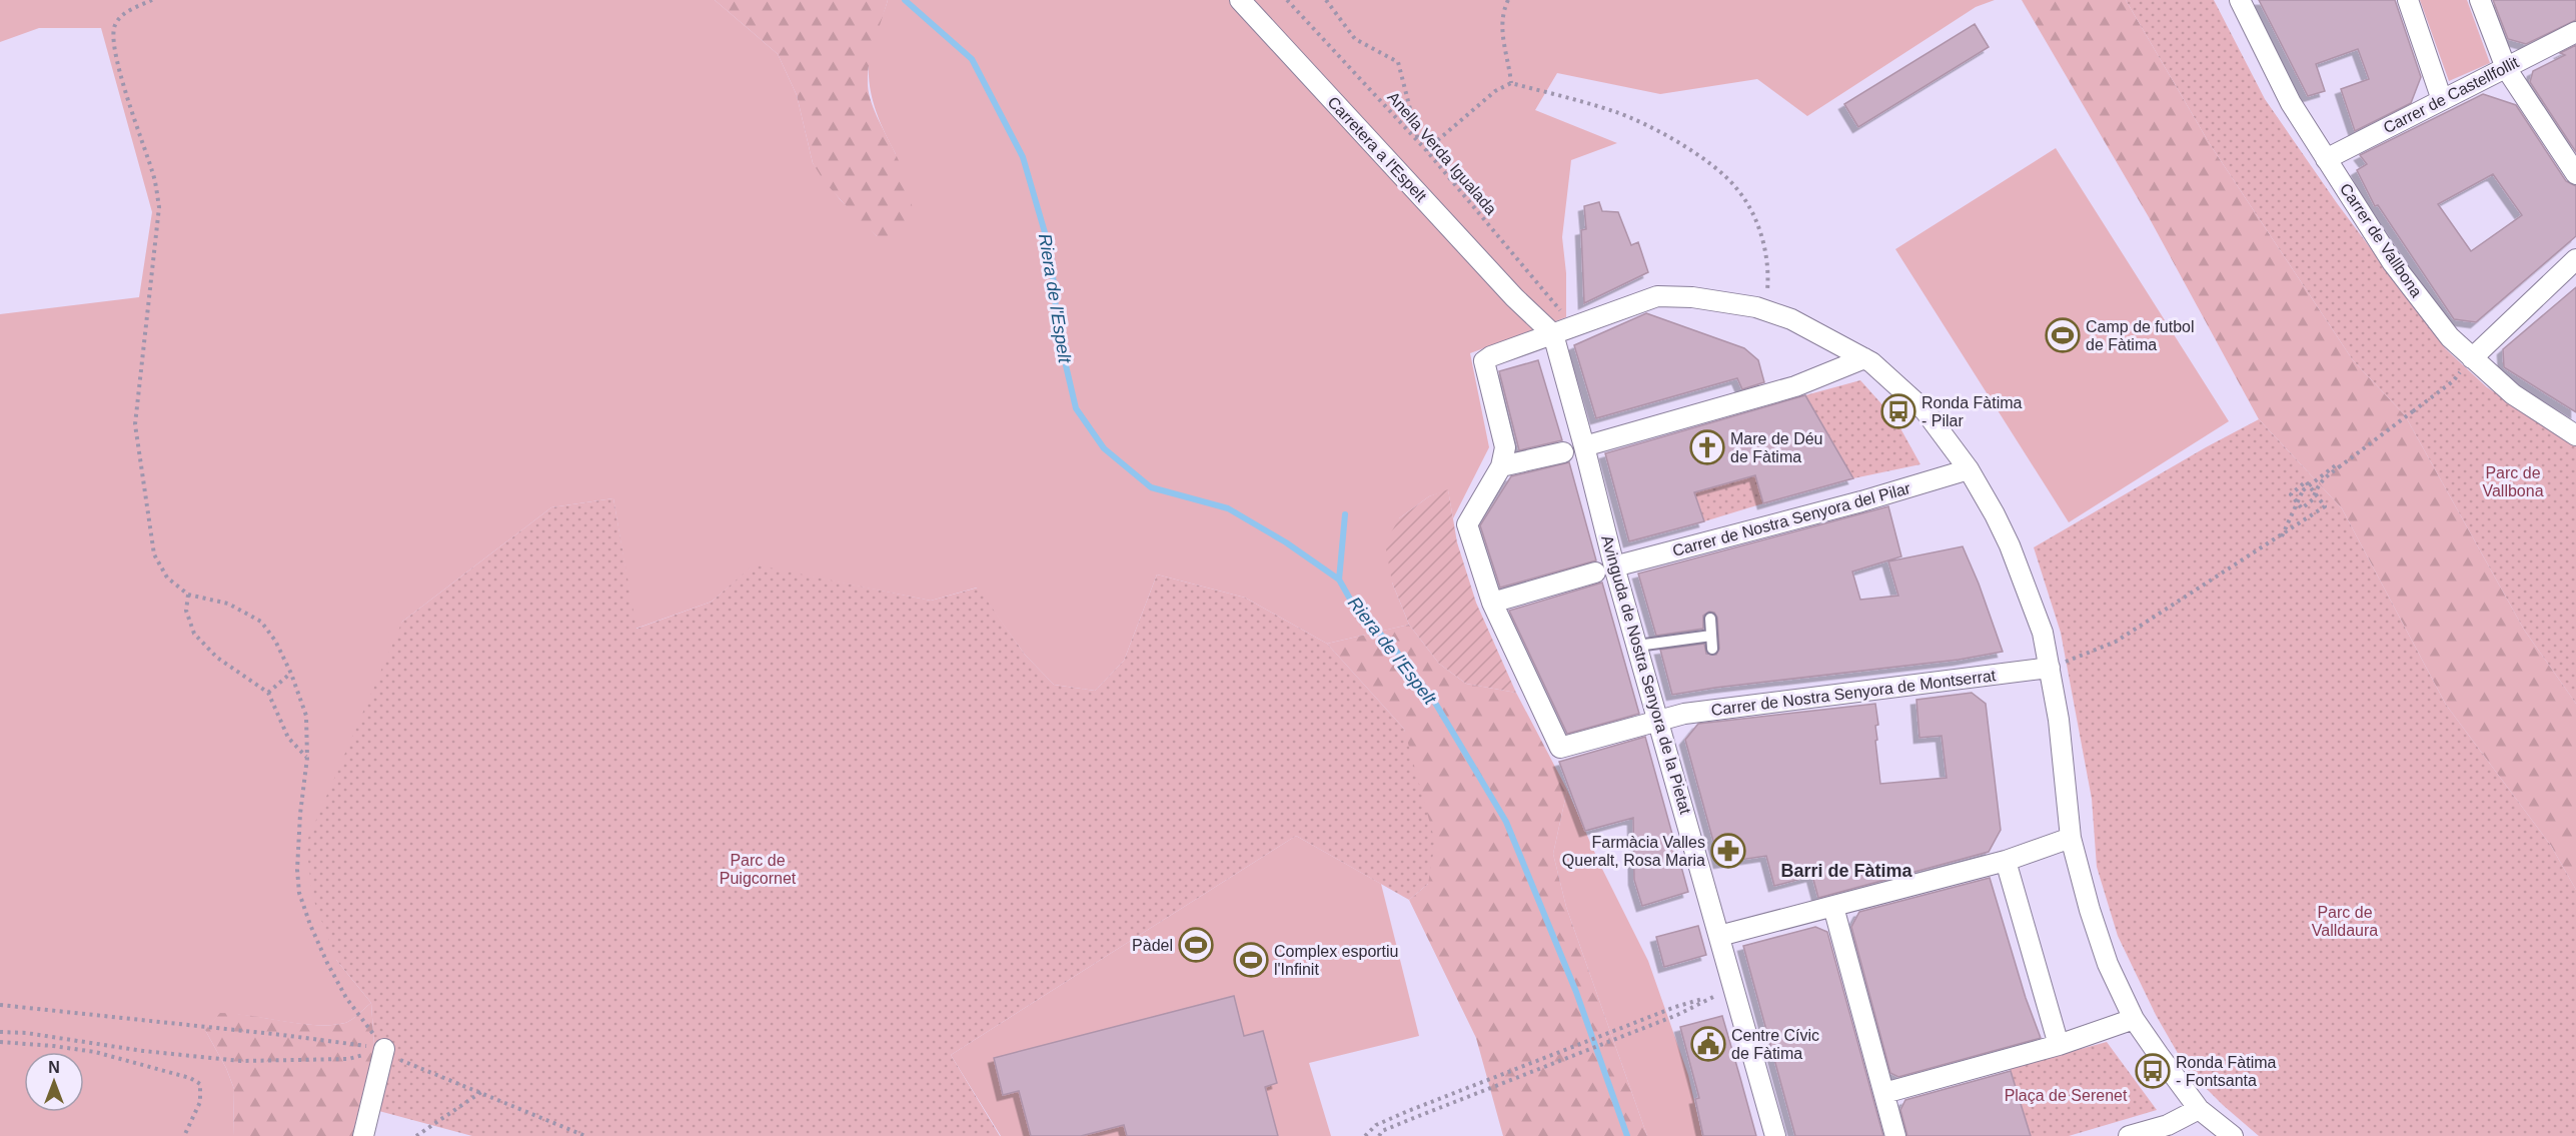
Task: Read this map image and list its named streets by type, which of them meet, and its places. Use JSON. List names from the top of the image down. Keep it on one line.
{"streets":{"street":["Carrer de Castellfollit","Carretera a l'Espelt","Carrer de Vallbona","Carrer de Nostra Senyora del Pilar","Avinguda de Nostra Senyora de la Pietat","Carrer de Nostra Senyora de Montserrat"],"path":["Anella Verda Igualada"]},"crossings":[["Carrer de Castellfollit","Carrer de Vallbona"],["Carretera a l'Espelt","Avinguda de Nostra Senyora de la Pietat"],["Carrer de Nostra Senyora del Pilar","Avinguda de Nostra Senyora de la Pietat"],["Avinguda de Nostra Senyora de la Pietat","Carrer de Nostra Senyora de Montserrat"]],"districts":["Barri de Fàtima"],"water":["Riera de l'Espelt"],"parks":["Parc de Vallbona","Parc de Puigcornet","Parc de Valldaura","Plaça de Serenet"],"places":{"sports":["Camp de futbol de Fàtima","Pàdel","Complex esportiu l'Infinit"],"bus stop":["Ronda Fàtima - Pilar","Ronda Fàtima - Fontsanta"],"church":["Mare de Déu de Fàtima"],"pharmacy":["Farmàcia Valles Queralt, Rosa Maria"],"public building":["Centre Cívic de Fàtima"]},"north":"top"}
